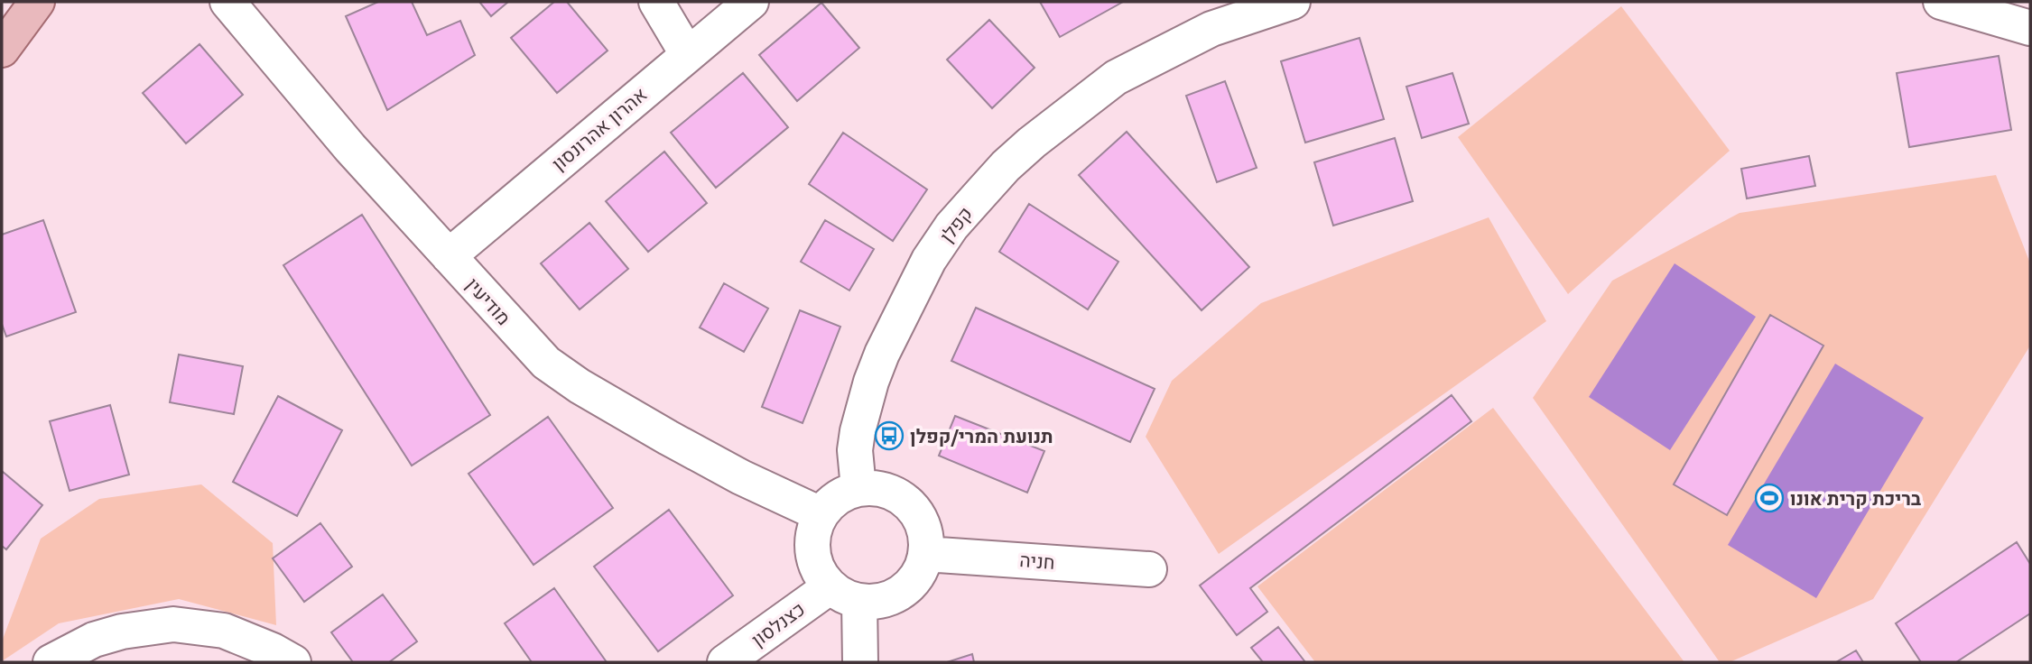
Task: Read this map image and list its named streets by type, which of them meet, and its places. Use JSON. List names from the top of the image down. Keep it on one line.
{"streets":{"street":["אהרון אהרונסון","קפלן","מודיעין","חניה","כצנלסון"]},"crossings":[["אהרון אהרונסון","מודיעין"],["קפלן","מודיעין"],["קפלן","חניה"],["קפלן","כצנלסון"],["מודיעין","חניה"],["מודיעין","כצנלסון"],["חניה","כצנלסון"]],"places":{"bus stop":["תנועת המרי/קפלן"],"sports":["בריכת קרית אונו"]}}
